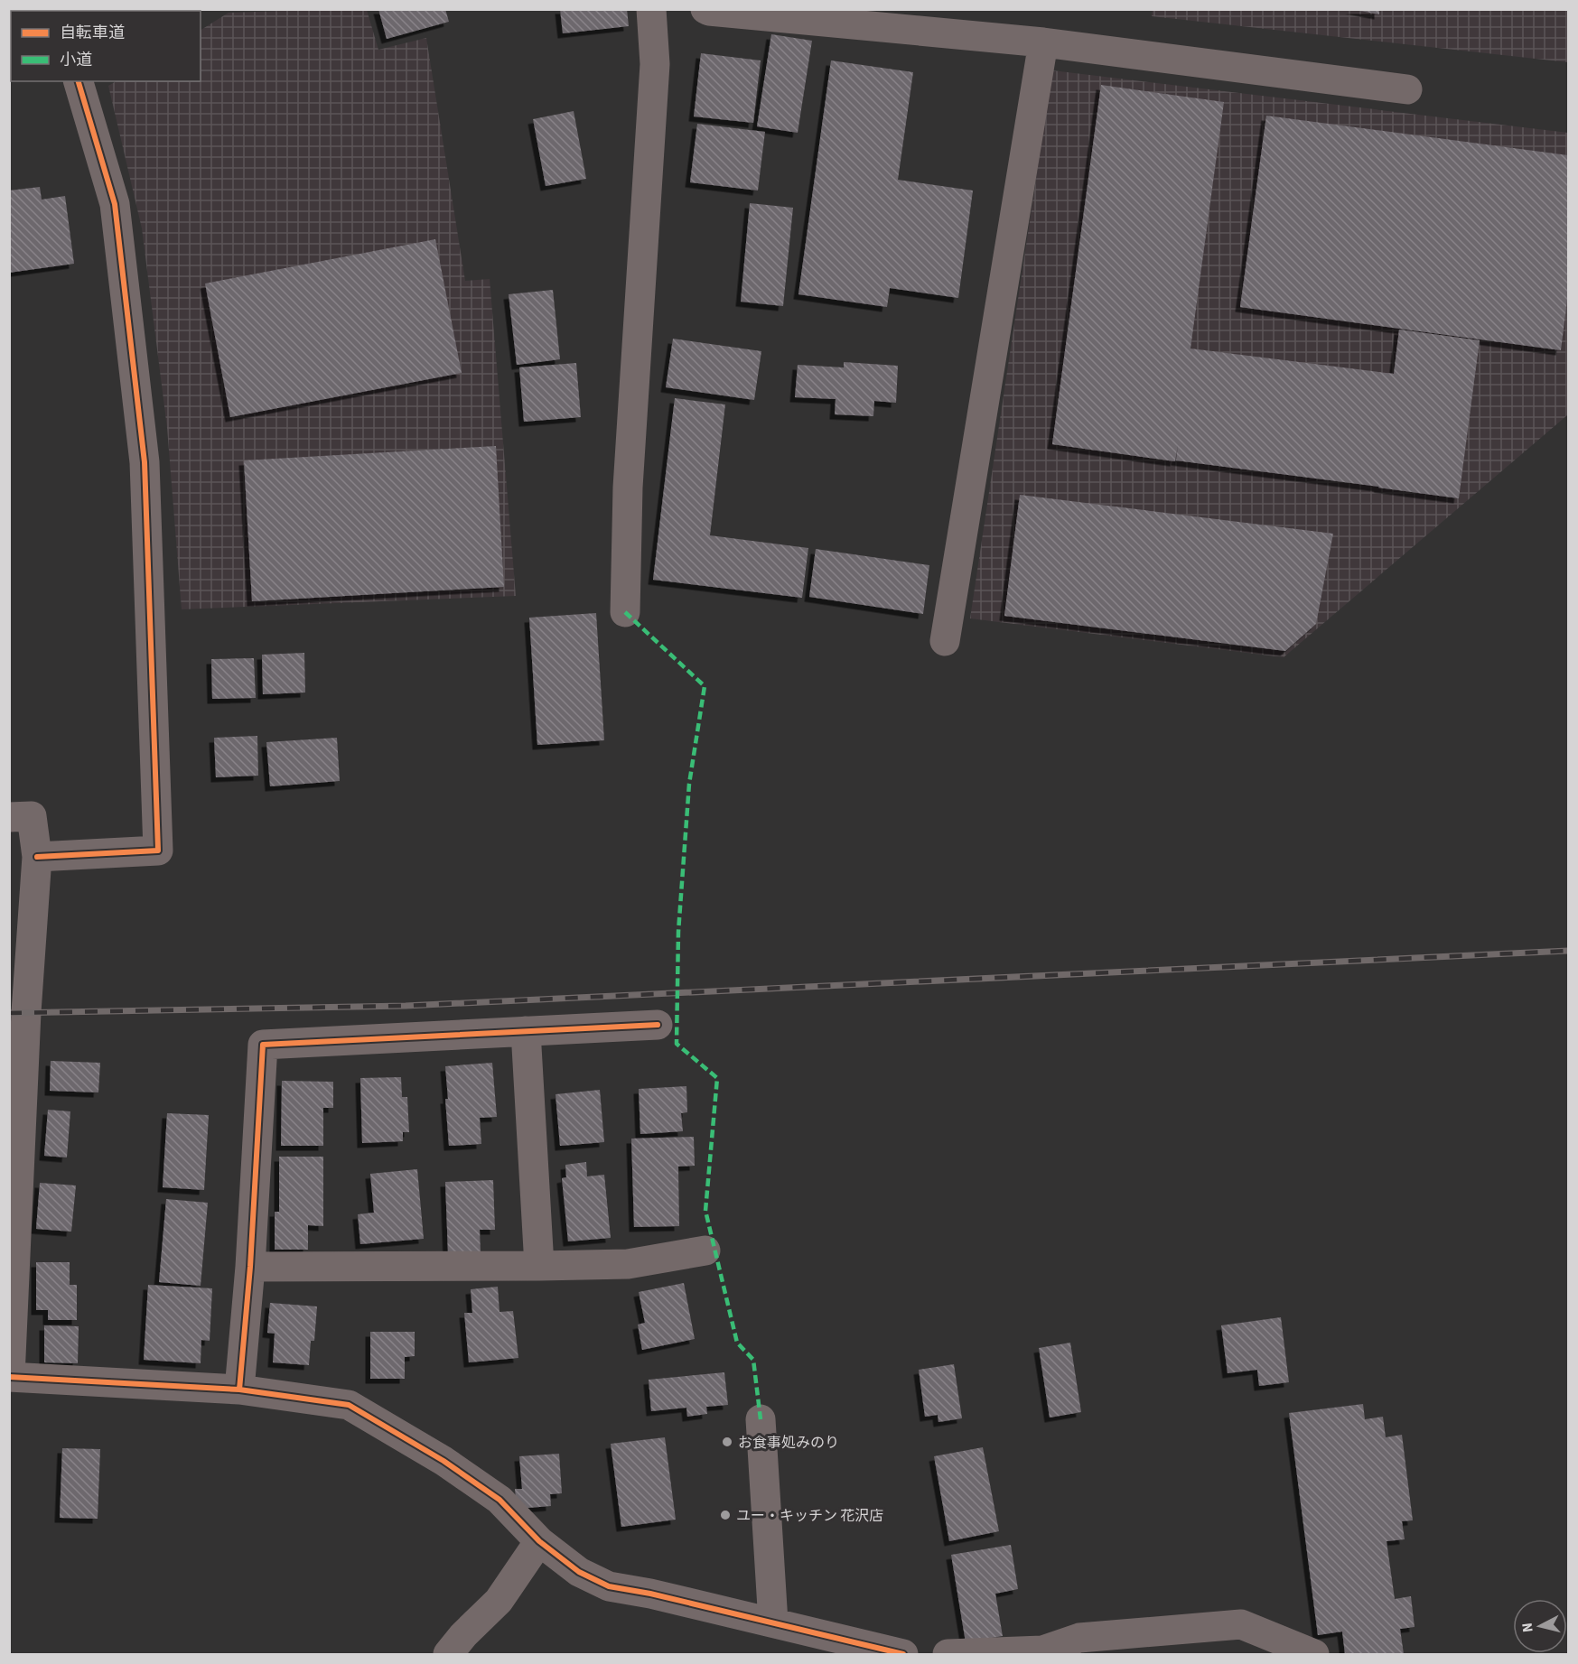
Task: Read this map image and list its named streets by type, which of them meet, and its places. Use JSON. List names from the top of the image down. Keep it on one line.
{"places":["お食事処みのり","ユー・キッチン 花沢店"],"legend":["自転車道","小道"],"north":"left"}
